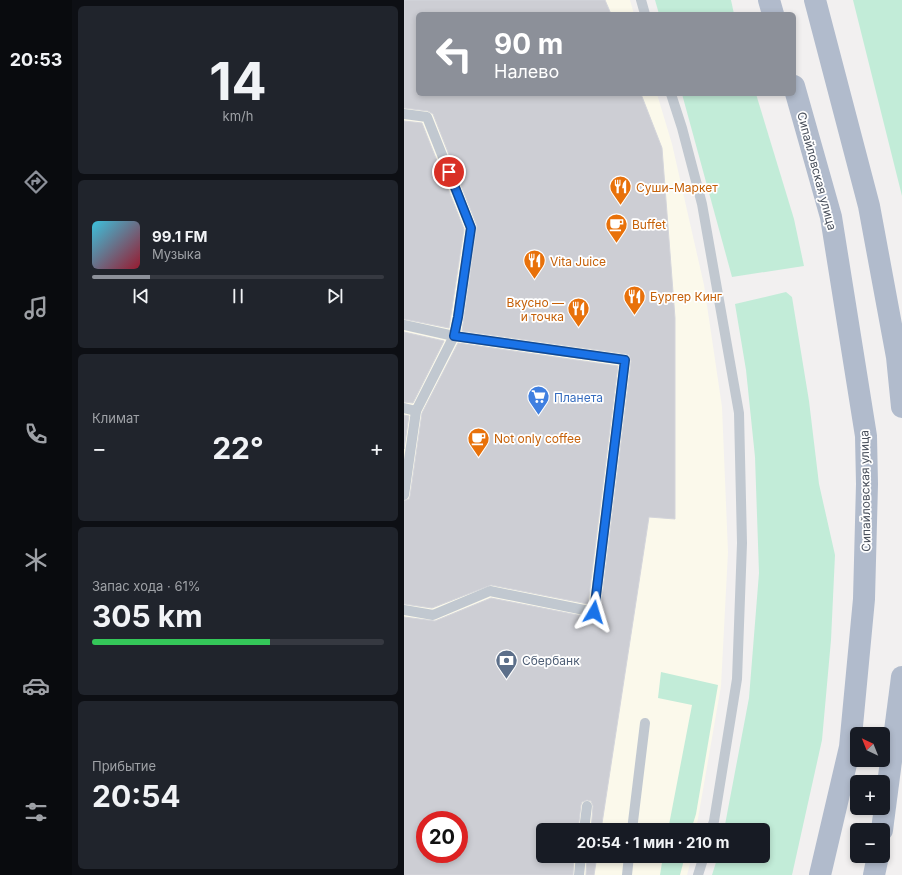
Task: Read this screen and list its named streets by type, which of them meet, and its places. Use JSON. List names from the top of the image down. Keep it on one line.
{"streets":{"main road":["Сипайловская улица"]},"places":{"restaurant":["Суши-Маркет","Vita Juice","Бургер Кинг","Вкусно — и точка"],"cafe":["Buffet","Not only coffee"],"supermarket":["Планета"],"bank":["Сбербанк"]},"north":"top left","page":{"tabs":"20:53","tile":[["14","km/h"],"Климат",["Запас хода · 61%","305 km"],["Прибытие","20:54"]],"turn":["90 m","Налево"],"song":["99.1 FM","Музыка"],"heat":["−","22°","+"],"map_buttons":["+","−"],"limit":"20","trip":"20:54 · 1 мин · 210 m"}}
